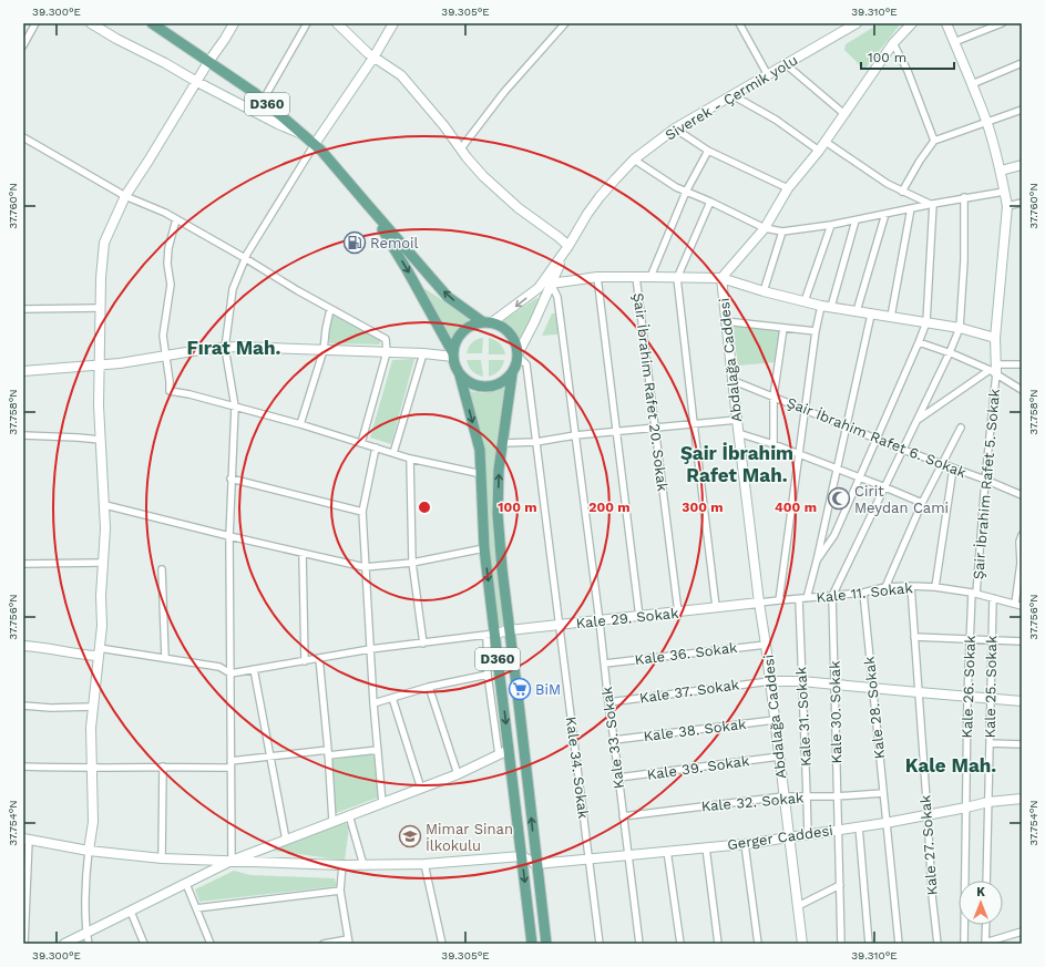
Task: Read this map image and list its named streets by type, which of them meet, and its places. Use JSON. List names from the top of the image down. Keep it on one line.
{"streets":{"main road":["D360"],"street":["Siverek - Çermik yolu","Abdalağa Caddesi","Şair İbrahim Rafet 20. Sokak","Şair İbrahim Rafet 6. Sokak","Şair İbrahim Rafet 5. Sokak","Kale 11. Sokak","Kale 29. Sokak","Kale 36. Sokak","Kale 26. Sokak","Kale 25. Sokak","Kale 37. Sokak","Kale 28. Sokak","Kale 30. Sokak","Kale 31. Sokak","Kale 38. Sokak","Kale 33. Sokak","Kale 34. Sokak","Kale 39. Sokak","Kale 32. Sokak","Gerger Caddesi","Kale 27. Sokak"]},"crossings":[["Siverek - Çermik yolu","D360"],["Siverek - Çermik yolu","Kale 33. Sokak"],["Siverek - Çermik yolu","Kale 34. Sokak"],["D360","Kale 29. Sokak"],["D360","Kale 34. Sokak"],["D360","Gerger Caddesi"],["Abdalağa Caddesi","Şair İbrahim Rafet 6. Sokak"],["Abdalağa Caddesi","Kale 11. Sokak"],["Abdalağa Caddesi","Kale 29. Sokak"],["Abdalağa Caddesi","Kale 36. Sokak"],["Abdalağa Caddesi","Kale 37. Sokak"],["Abdalağa Caddesi","Kale 38. Sokak"],["Abdalağa Caddesi","Kale 39. Sokak"],["Abdalağa Caddesi","Kale 32. Sokak"],["Abdalağa Caddesi","Gerger Caddesi"],["Şair İbrahim Rafet 20. Sokak","Kale 29. Sokak"],["Şair İbrahim Rafet 6. Sokak","Şair İbrahim Rafet 5. Sokak"],["Şair İbrahim Rafet 5. Sokak","Kale 11. Sokak"],["Şair İbrahim Rafet 5. Sokak","Kale 26. Sokak"],["Kale 11. Sokak","Kale 29. Sokak"],["Kale 11. Sokak","Kale 26. Sokak"],["Kale 11. Sokak","Kale 25. Sokak"],["Kale 11. Sokak","Kale 28. Sokak"],["Kale 11. Sokak","Kale 30. Sokak"],["Kale 11. Sokak","Kale 31. Sokak"],["Kale 11. Sokak","Kale 27. Sokak"],["Kale 29. Sokak","Kale 33. Sokak"],["Kale 29. Sokak","Kale 34. Sokak"],["Kale 36. Sokak","Kale 33. Sokak"],["Kale 26. Sokak","Gerger Caddesi"],["Kale 25. Sokak","Gerger Caddesi"],["Kale 37. Sokak","Kale 33. Sokak"],["Kale 28. Sokak","Kale 32. Sokak"],["Kale 28. Sokak","Gerger Caddesi"],["Kale 30. Sokak","Kale 32. Sokak"],["Kale 30. Sokak","Gerger Caddesi"],["Kale 31. Sokak","Kale 32. Sokak"],["Kale 31. Sokak","Gerger Caddesi"],["Kale 38. Sokak","Kale 33. Sokak"],["Kale 33. Sokak","Kale 39. Sokak"],["Kale 33. Sokak","Kale 32. Sokak"],["Kale 33. Sokak","Gerger Caddesi"],["Kale 34. Sokak","Gerger Caddesi"],["Gerger Caddesi","Kale 27. Sokak"]],"districts":["Fırat Mah.","Şair İbrahim Rafet Mah.","Kale Mah."],"places":{"fuel station":["Remoil"],"mosque":["Cirit Meydan Cami"],"supermarket":["BiM"],"school or university":["Mimar Sinan İlkokulu"]},"scale_bar":"100 m","north":"top","coordinates":["39.300°E","39.305°E","39.310°E","37.760°N","37.758°N","37.756°N","37.754°N"],"rings":["100 m","200 m","300 m","400 m"]}
